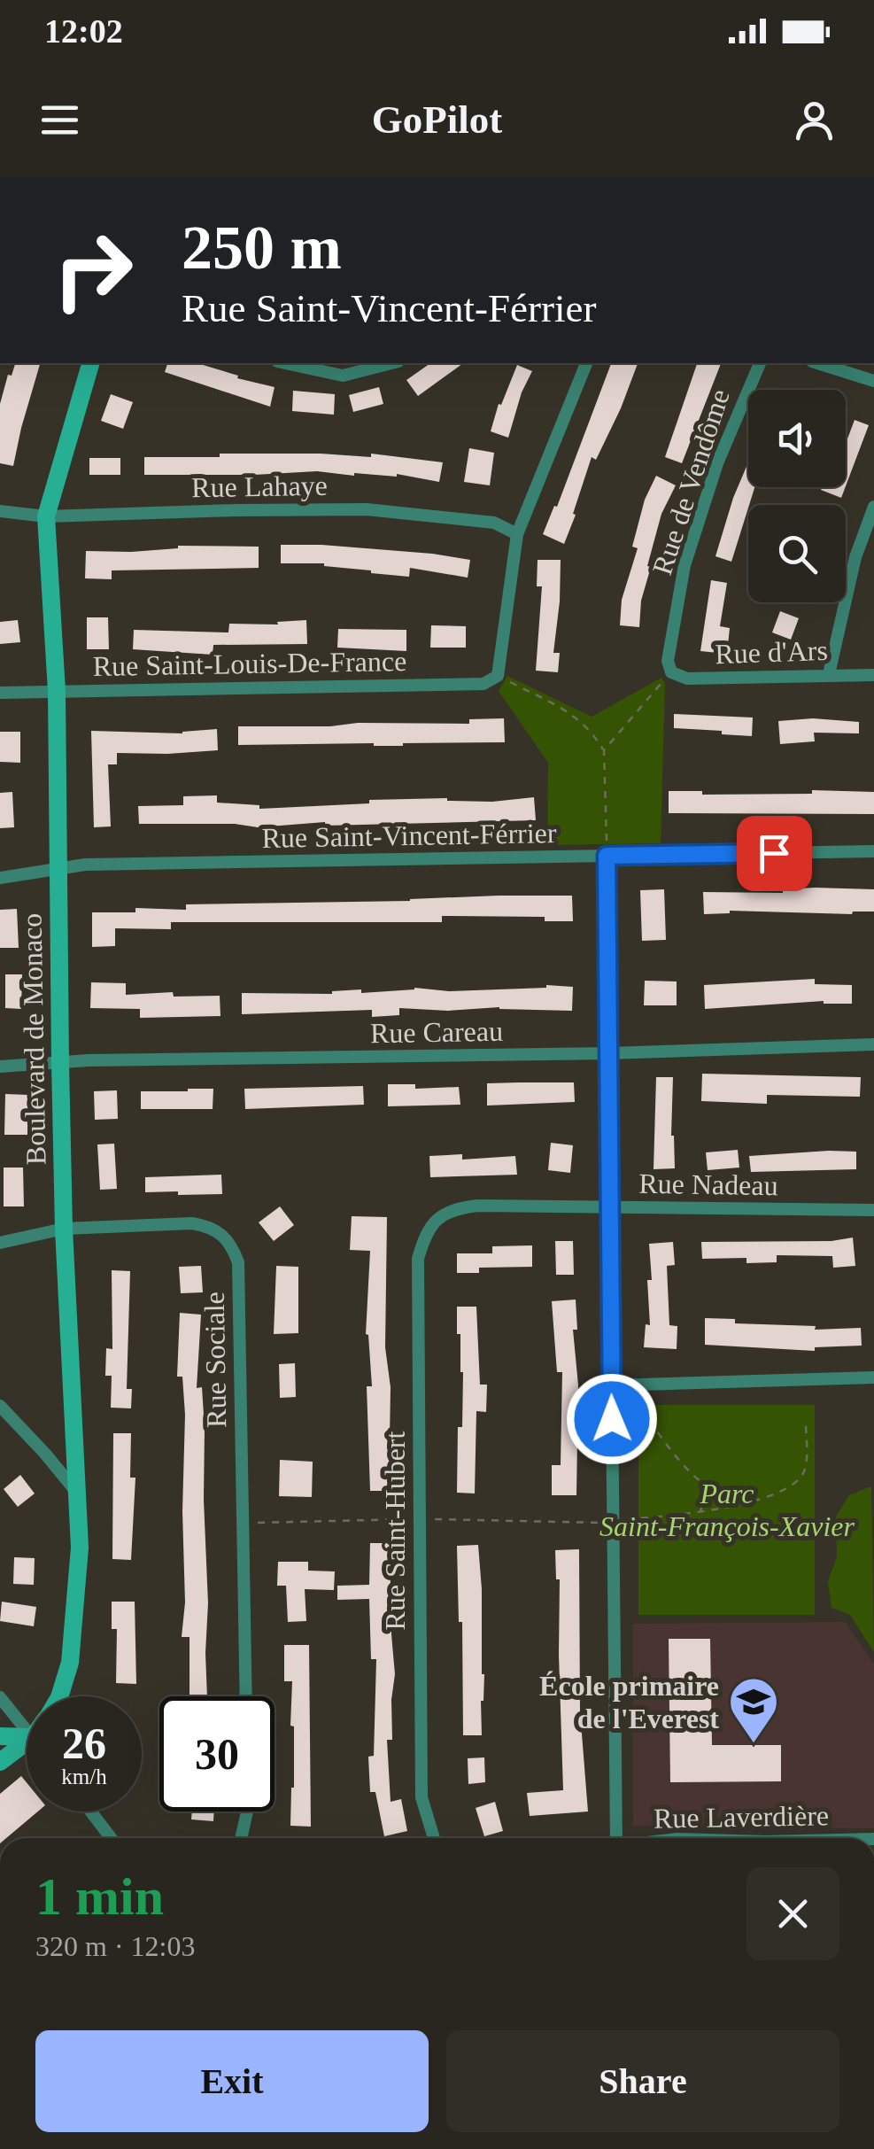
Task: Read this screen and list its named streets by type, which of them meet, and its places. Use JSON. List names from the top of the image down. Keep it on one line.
{"streets":{"street":["Rue de Vendôme","Rue Lahaye","Rue d'Ars","Rue Saint-Louis-De-France","Rue Saint-Vincent-Férrier","Rue Careau","Boulevard de Monaco","Rue Nadeau","Rue Sociale","Rue Saint-Hubert"]},"crossings":[["Rue de Vendôme","Rue d'Ars"],["Rue Lahaye","Boulevard de Monaco"],["Rue Saint-Louis-De-France","Boulevard de Monaco"],["Rue Saint-Vincent-Férrier","Boulevard de Monaco"],["Rue Careau","Boulevard de Monaco"],["Boulevard de Monaco","Rue Sociale"],["Rue Nadeau","Rue Saint-Hubert"]],"parks":["Parc Saint-François-Xavier"],"places":{"school or university":["École primaire de l'Everest"]},"page":{"status":"12:02","header":"GoPilot","turn":["250 m","Rue Saint-Vincent-Férrier"],"speed":"26 km/h","limit":"30","heading":["1 min","320 m · 12:03"],"buttons":["Exit","Share"]}}
